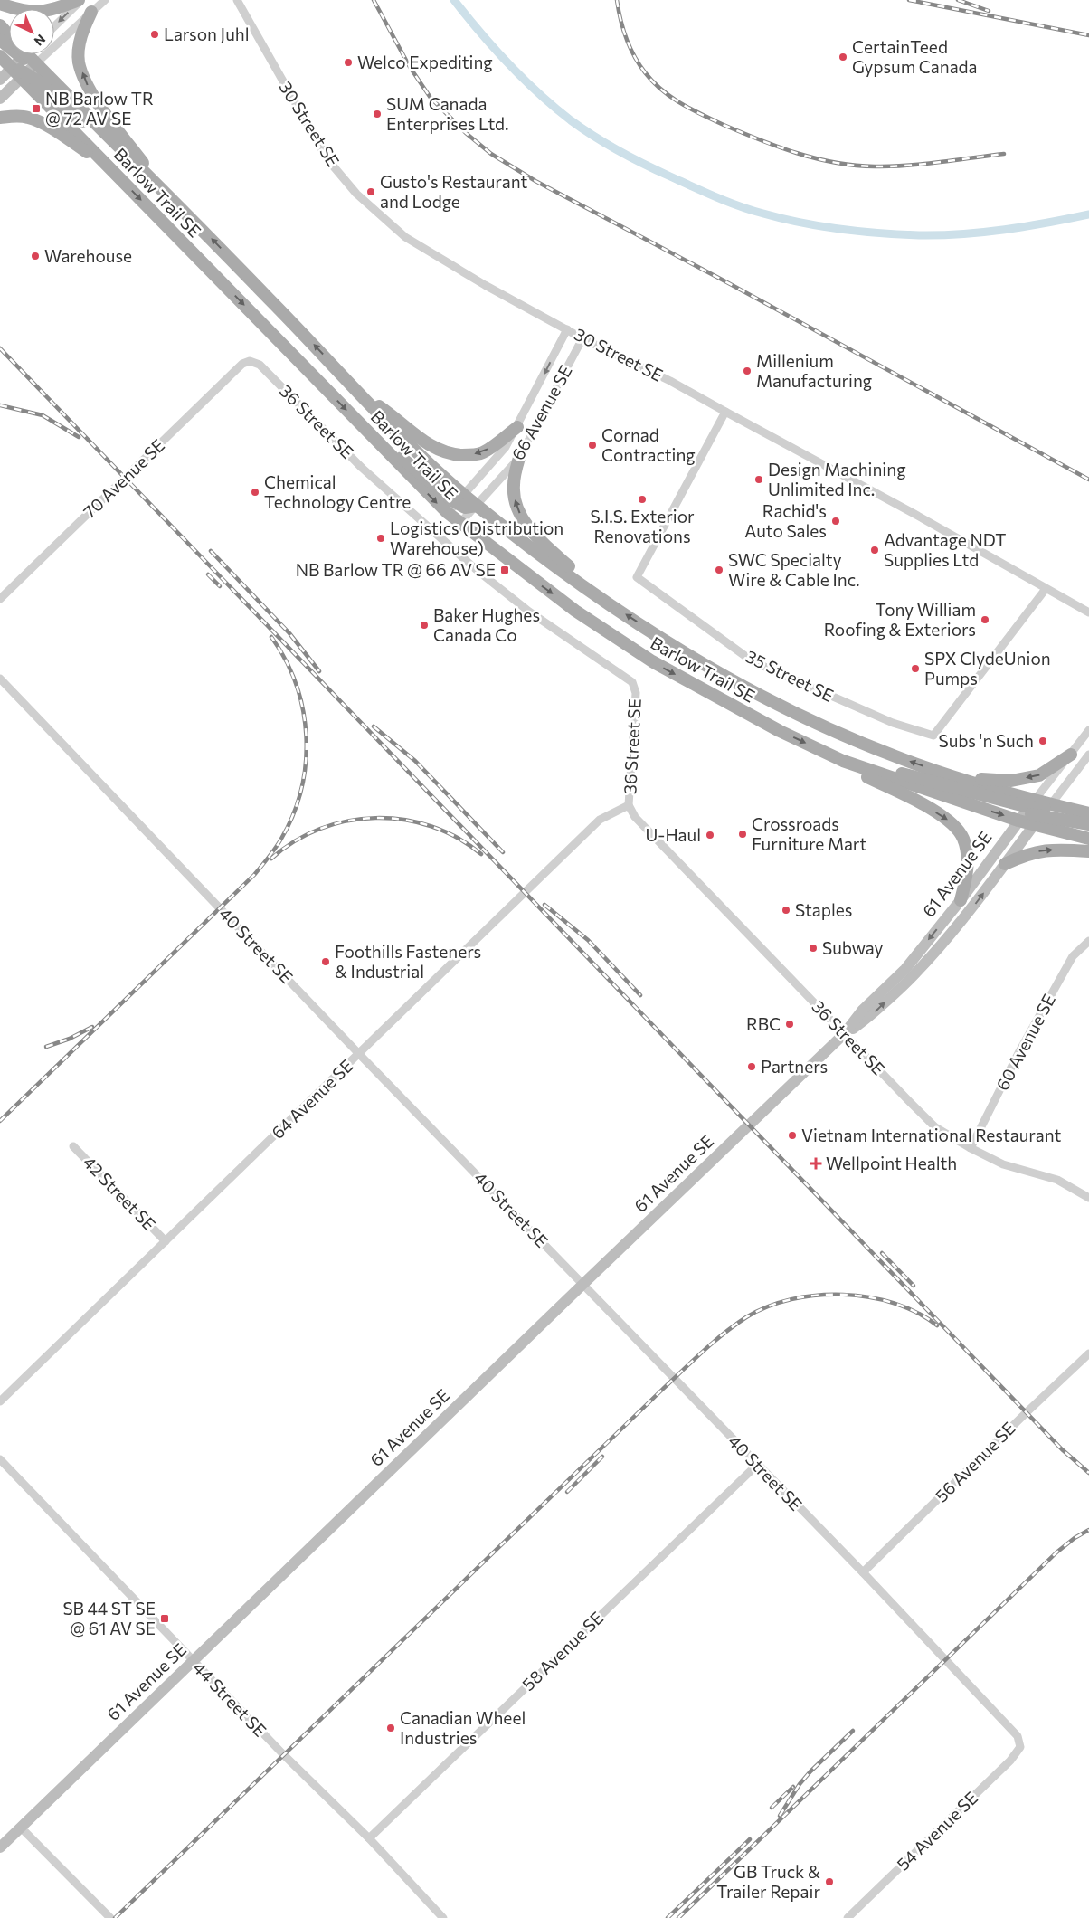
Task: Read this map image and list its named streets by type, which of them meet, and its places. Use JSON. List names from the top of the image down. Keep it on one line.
{"streets":{"main road":["Barlow Trail SE"],"street":["30 Street SE","66 Avenue SE","36 Street SE","70 Avenue SE","35 Street SE","61 Avenue SE","40 Street SE","60 Avenue SE","64 Avenue SE","42 Street SE","56 Avenue SE","58 Avenue SE","44 Street SE","54 Avenue SE"]},"crossings":[["30 Street SE","66 Avenue SE"],["30 Street SE","35 Street SE"],["Barlow Trail SE","66 Avenue SE"],["Barlow Trail SE","61 Avenue SE"],["36 Street SE","70 Avenue SE"],["36 Street SE","61 Avenue SE"],["36 Street SE","60 Avenue SE"],["36 Street SE","64 Avenue SE"],["61 Avenue SE","40 Street SE"],["61 Avenue SE","44 Street SE"],["40 Street SE","64 Avenue SE"],["40 Street SE","56 Avenue SE"],["40 Street SE","58 Avenue SE"],["40 Street SE","54 Avenue SE"],["64 Avenue SE","42 Street SE"],["58 Avenue SE","44 Street SE"]],"places":{"other":["Larson Juhl","CertainTeed Gypsum Canada","Welco Expediting","SUM Canada Enterprises Ltd.","Gusto's Restaurant and Lodge","Warehouse","Millenium Manufacturing","Cornad Contracting","Design Machining Unlimited Inc.","Chemical Technology Centre","S.I.S. Exterior Renovations","Rachid's Auto Sales","Logistics (Distribution Warehouse)","Advantage NDT Supplies Ltd","SWC Specialty Wire & Cable Inc.","Tony William Roofing & Exteriors","Baker Hughes Canada Co","SPX ClydeUnion Pumps","Subs 'n Such","Crossroads Furniture Mart","U-Haul","Staples","Subway","Foothills Fasteners & Industrial","RBC","Partners","Vietnam International Restaurant","Canadian Wheel Industries","GB Truck & Trailer Repair"],"transit":["NB Barlow TR @ 72 AV SE","NB Barlow TR @ 66 AV SE","SB 44 ST SE @ 61 AV SE"],"health":["Wellpoint Health"]},"north":"bottom right"}
